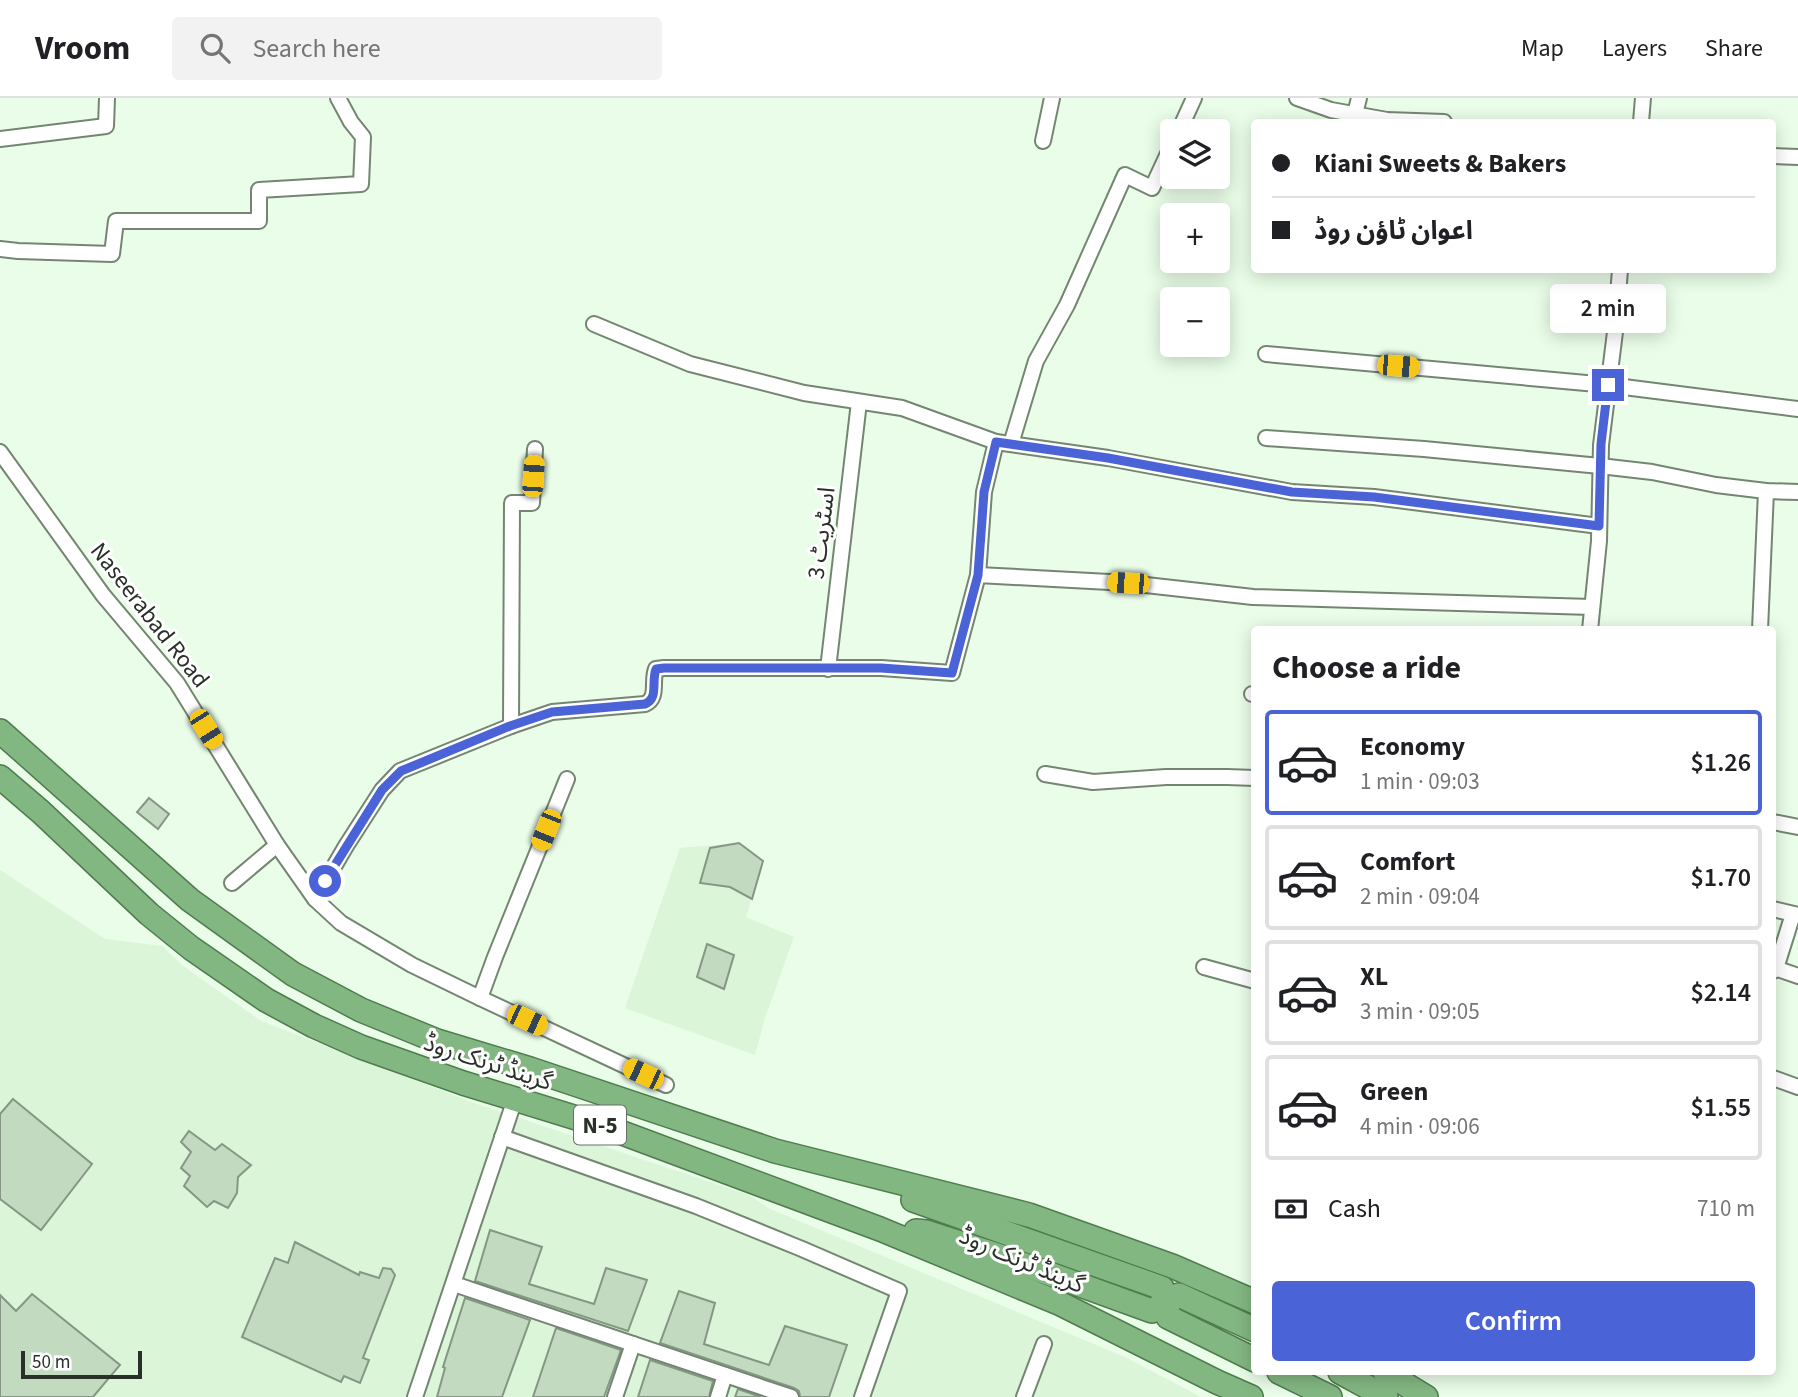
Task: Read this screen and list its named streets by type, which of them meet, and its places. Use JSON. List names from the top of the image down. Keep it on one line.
{"streets":{"highway":["گرینڈ ٹرنک روڈ","N-5"],"street":["اسٹریٹ 3","Naseerabad Road"]},"scale_bar":"50 m","page":{"header":"Vroom","search":"Search here","nav":["Map","Layers","Share"],"map_buttons":["+","−"],"banner":["Kiani Sweets & Bakers","اعوان ٹاؤن روڈ"],"bubble":"2 min","heading":"Choose a ride","list":[{"name":"Economy","note":"1 min · 09:03","value":"$1.26"},{"name":"Comfort","note":"2 min · 09:04","value":"$1.70"},{"name":"XL","note":"3 min · 09:05","value":"$2.14"},{"name":"Green","note":"4 min · 09:06","value":"$1.55"}],"pay":["Cash","710 m"],"buttons":"Confirm","scale":"50 m"}}
